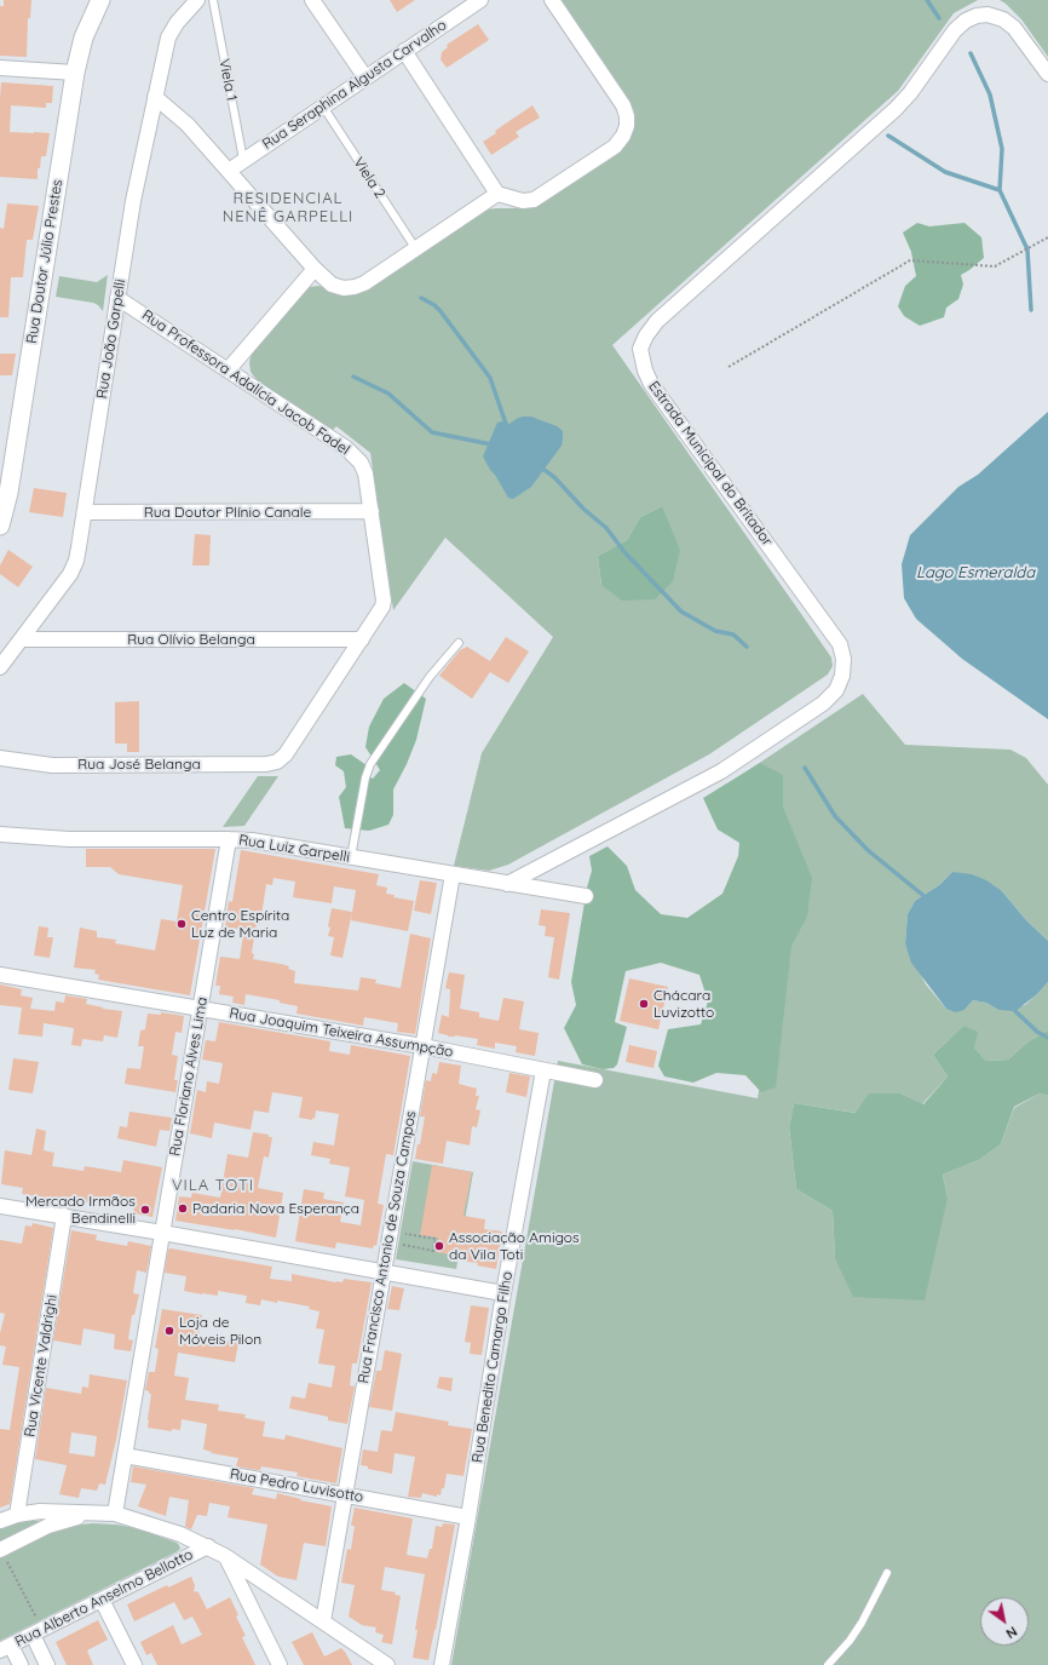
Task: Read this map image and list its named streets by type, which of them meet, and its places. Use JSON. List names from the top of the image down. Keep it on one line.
{"streets":{"street":["Rua Seraphina Algusta Carvalho","Rua Doutor Júlio Prestes","Rua João Garpelli","Rua Professora Adalícia Jacob Fadel","Estrada Municipal do Britador","Rua Doutor Plínio Canale","Rua Olívio Belanga","Rua José Belanga","Rua Luiz Garpelli","Rua Joaquim Teixeira Assumpção","Rua Floriano Alves Lima","Rua Francisco Antonio de Souza Campos","Rua Vicente Valdrighi","Rua Benedito Camargo Filho","Rua Pedro Luvisotto","Rua Alberto Anselmo Bellotto"],"lane":["Viela 1","Viela 2"]},"crossings":[["Viela 1","Rua Seraphina Algusta Carvalho"],["Rua Seraphina Algusta Carvalho","Viela 2"],["Rua João Garpelli","Rua Professora Adalícia Jacob Fadel"],["Rua João Garpelli","Rua Doutor Plínio Canale"],["Rua João Garpelli","Rua Olívio Belanga"],["Rua Professora Adalícia Jacob Fadel","Rua Doutor Plínio Canale"],["Rua Professora Adalícia Jacob Fadel","Rua Olívio Belanga"],["Rua Professora Adalícia Jacob Fadel","Rua José Belanga"],["Estrada Municipal do Britador","Rua Luiz Garpelli"],["Rua Luiz Garpelli","Rua Floriano Alves Lima"],["Rua Luiz Garpelli","Rua Francisco Antonio de Souza Campos"],["Rua Joaquim Teixeira Assumpção","Rua Floriano Alves Lima"],["Rua Joaquim Teixeira Assumpção","Rua Francisco Antonio de Souza Campos"],["Rua Joaquim Teixeira Assumpção","Rua Benedito Camargo Filho"],["Rua Floriano Alves Lima","Rua Pedro Luvisotto"],["Rua Francisco Antonio de Souza Campos","Rua Pedro Luvisotto"],["Rua Benedito Camargo Filho","Rua Pedro Luvisotto"]],"districts":["RESIDENCIAL NENÊ GARPELLI","VILA TOTI"],"water":["Lago Esmeralda"],"places":["Centro Espírita Luz de Maria","Chácara Luvizotto","Padaria Nova Esperança","Mercado Irmãos Bendinelli","Associação Amigos da Vila Toti","Loja de Móveis Pilon"],"north":"bottom right"}
